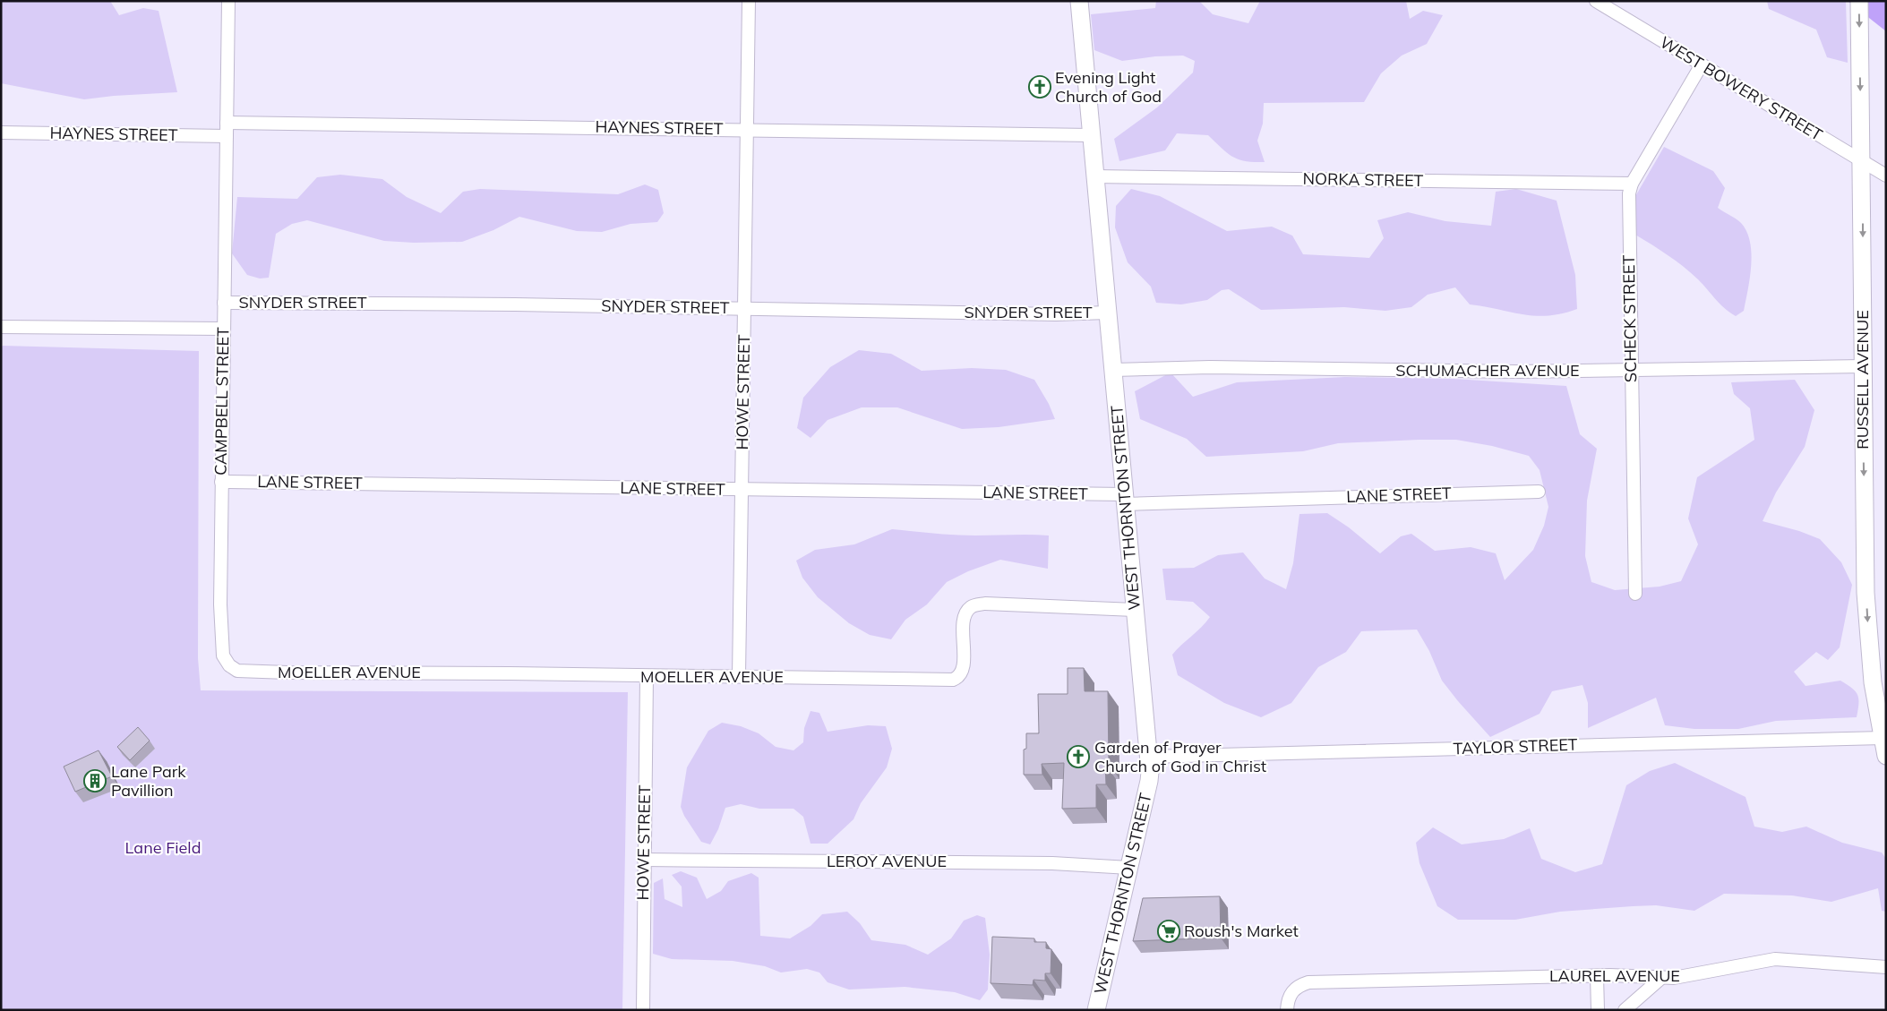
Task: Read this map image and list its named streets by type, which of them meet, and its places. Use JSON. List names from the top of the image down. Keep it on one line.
{"streets":{"main road":["RUSSELL AVENUE","WEST THORNTON STREET"],"street":["WEST BOWERY STREET","HAYNES STREET","NORKA STREET","SNYDER STREET","SCHECK STREET","SCHUMACHER AVENUE","HOWE STREET","CAMPBELL STREET","LANE STREET","MOELLER AVENUE","TAYLOR STREET","LEROY AVENUE","LAUREL AVENUE"]},"crossings":[["WEST BOWERY STREET","SCHECK STREET"],["WEST BOWERY STREET","RUSSELL AVENUE"],["HAYNES STREET","HOWE STREET"],["HAYNES STREET","CAMPBELL STREET"],["HAYNES STREET","WEST THORNTON STREET"],["NORKA STREET","SCHECK STREET"],["NORKA STREET","WEST THORNTON STREET"],["SNYDER STREET","HOWE STREET"],["SNYDER STREET","CAMPBELL STREET"],["SNYDER STREET","WEST THORNTON STREET"],["SCHECK STREET","SCHUMACHER AVENUE"],["SCHUMACHER AVENUE","RUSSELL AVENUE"],["SCHUMACHER AVENUE","WEST THORNTON STREET"],["RUSSELL AVENUE","TAYLOR STREET"],["HOWE STREET","LANE STREET"],["HOWE STREET","MOELLER AVENUE"],["HOWE STREET","LEROY AVENUE"],["CAMPBELL STREET","LANE STREET"],["CAMPBELL STREET","MOELLER AVENUE"],["LANE STREET","WEST THORNTON STREET"],["WEST THORNTON STREET","MOELLER AVENUE"],["WEST THORNTON STREET","TAYLOR STREET"],["WEST THORNTON STREET","LEROY AVENUE"]],"one_way":["RUSSELL AVENUE"],"parks":["Lane Field"],"places":{"church":["Evening Light Church of God","Garden of Prayer Church of God in Christ"],"building":["Lane Park Pavillion"],"supermarket":["Roush's Market"]}}
